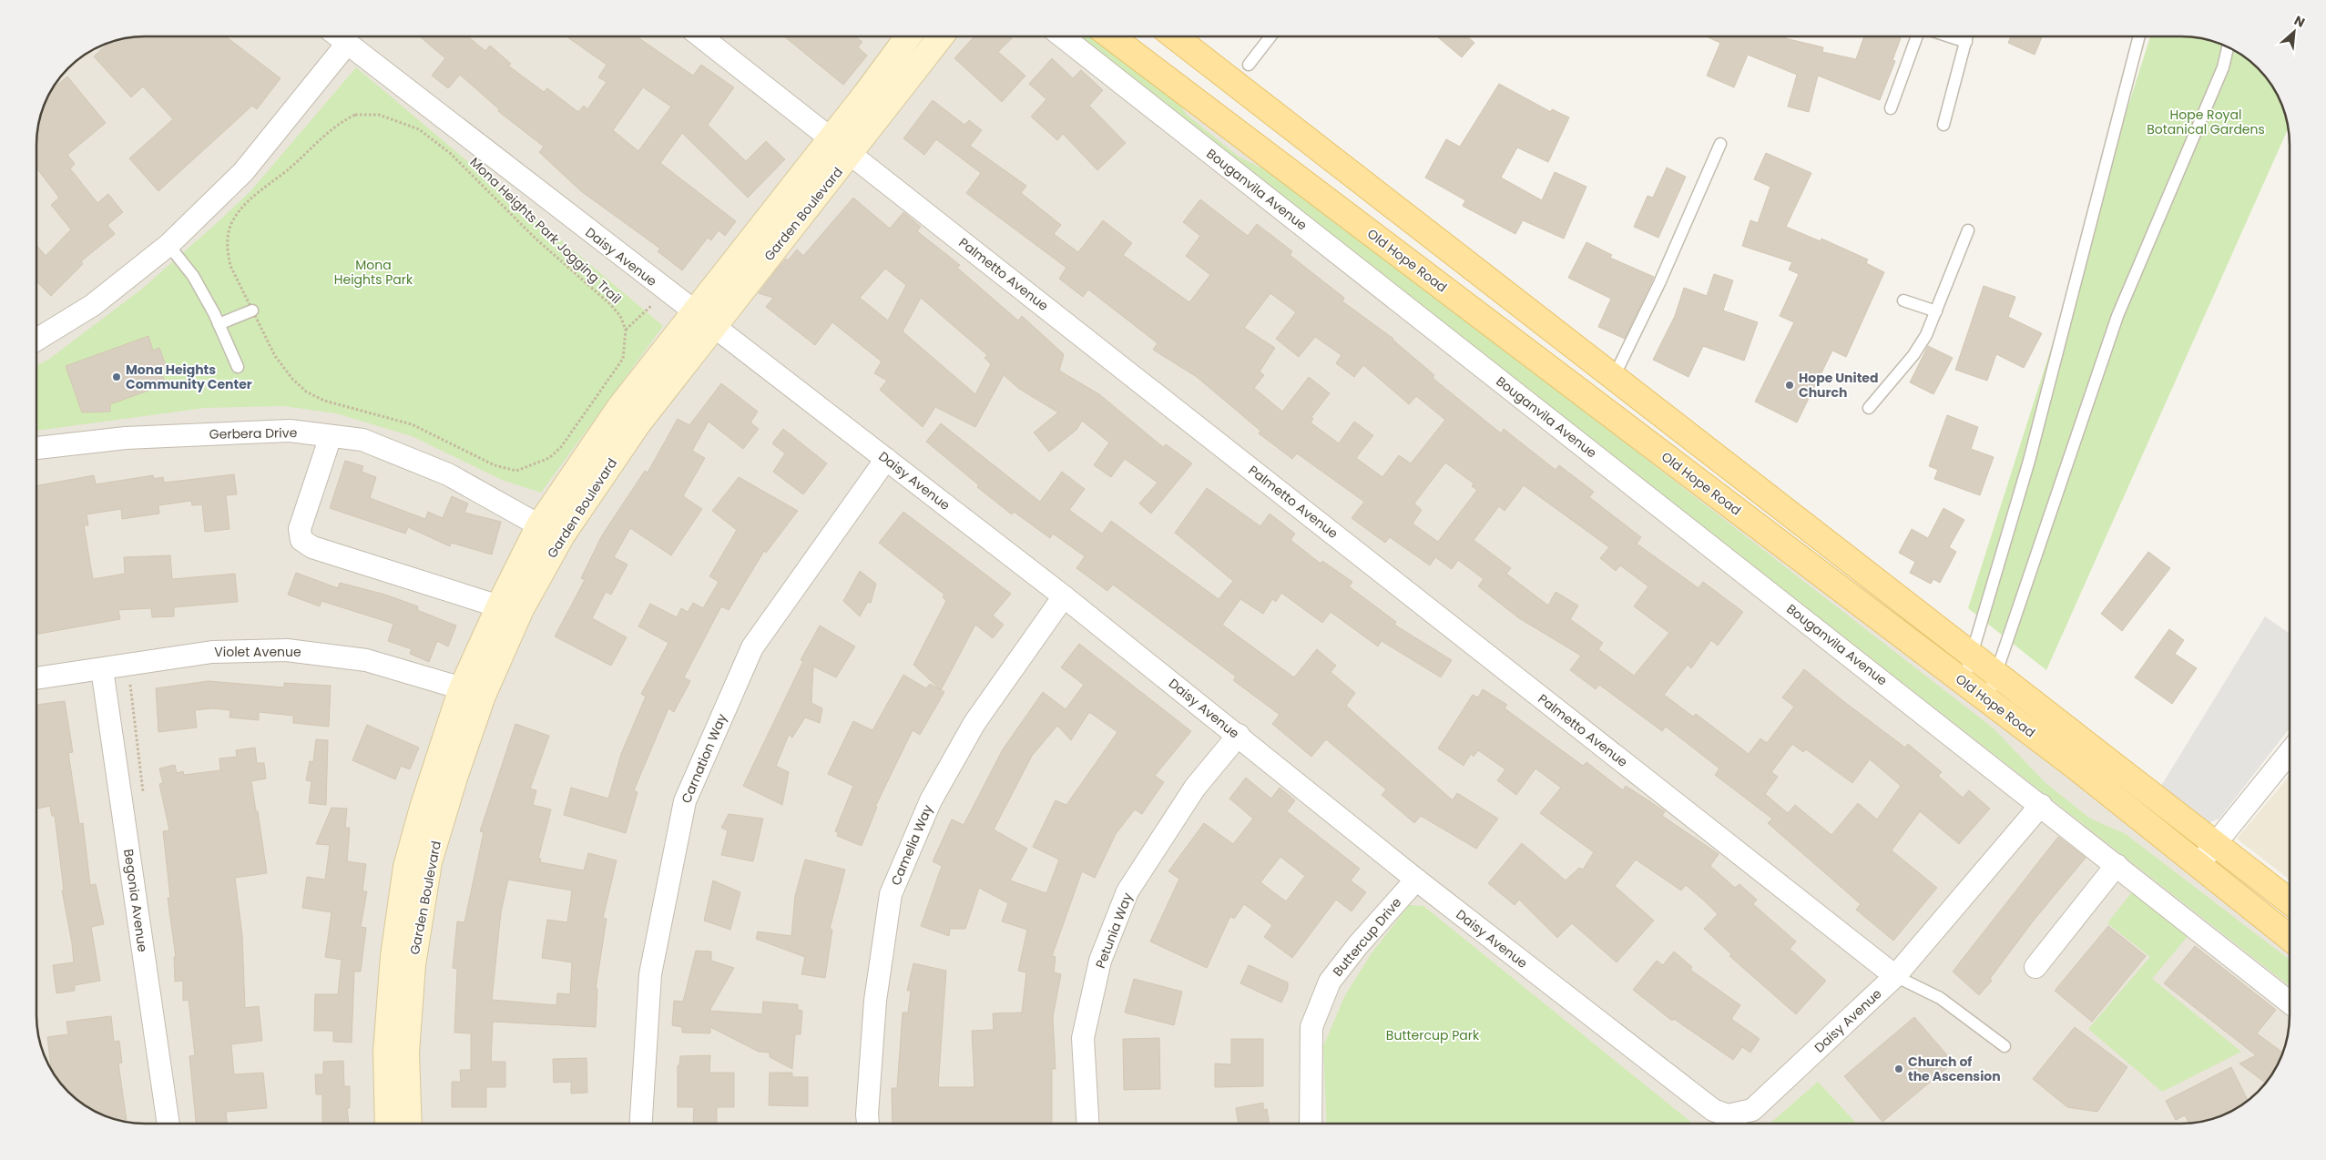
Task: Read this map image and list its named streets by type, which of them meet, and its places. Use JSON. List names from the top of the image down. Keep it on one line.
{"streets":{"main road":["Old Hope Road"],"street":["Bouganvila Avenue","Garden Boulevard","Daisy Avenue","Palmetto Avenue","Gerbera Drive","Violet Avenue","Carnation Way","Camelia Way","Begonia Avenue","Petunia Way","Buttercup Drive"],"path":["Mona Heights Park Jogging Trail"]},"crossings":[["Bouganvila Avenue","Daisy Avenue"],["Garden Boulevard","Daisy Avenue"],["Garden Boulevard","Palmetto Avenue"],["Garden Boulevard","Gerbera Drive"],["Garden Boulevard","Violet Avenue"],["Daisy Avenue","Palmetto Avenue"],["Daisy Avenue","Carnation Way"],["Daisy Avenue","Camelia Way"],["Daisy Avenue","Petunia Way"],["Daisy Avenue","Buttercup Drive"],["Violet Avenue","Begonia Avenue"]],"parks":["Hope Royal Botanical Gardens","Mona Heights Park","Buttercup Park"],"places":["Mona Heights Community Center","Hope United Church","Church of the Ascension"],"north":"top right"}
